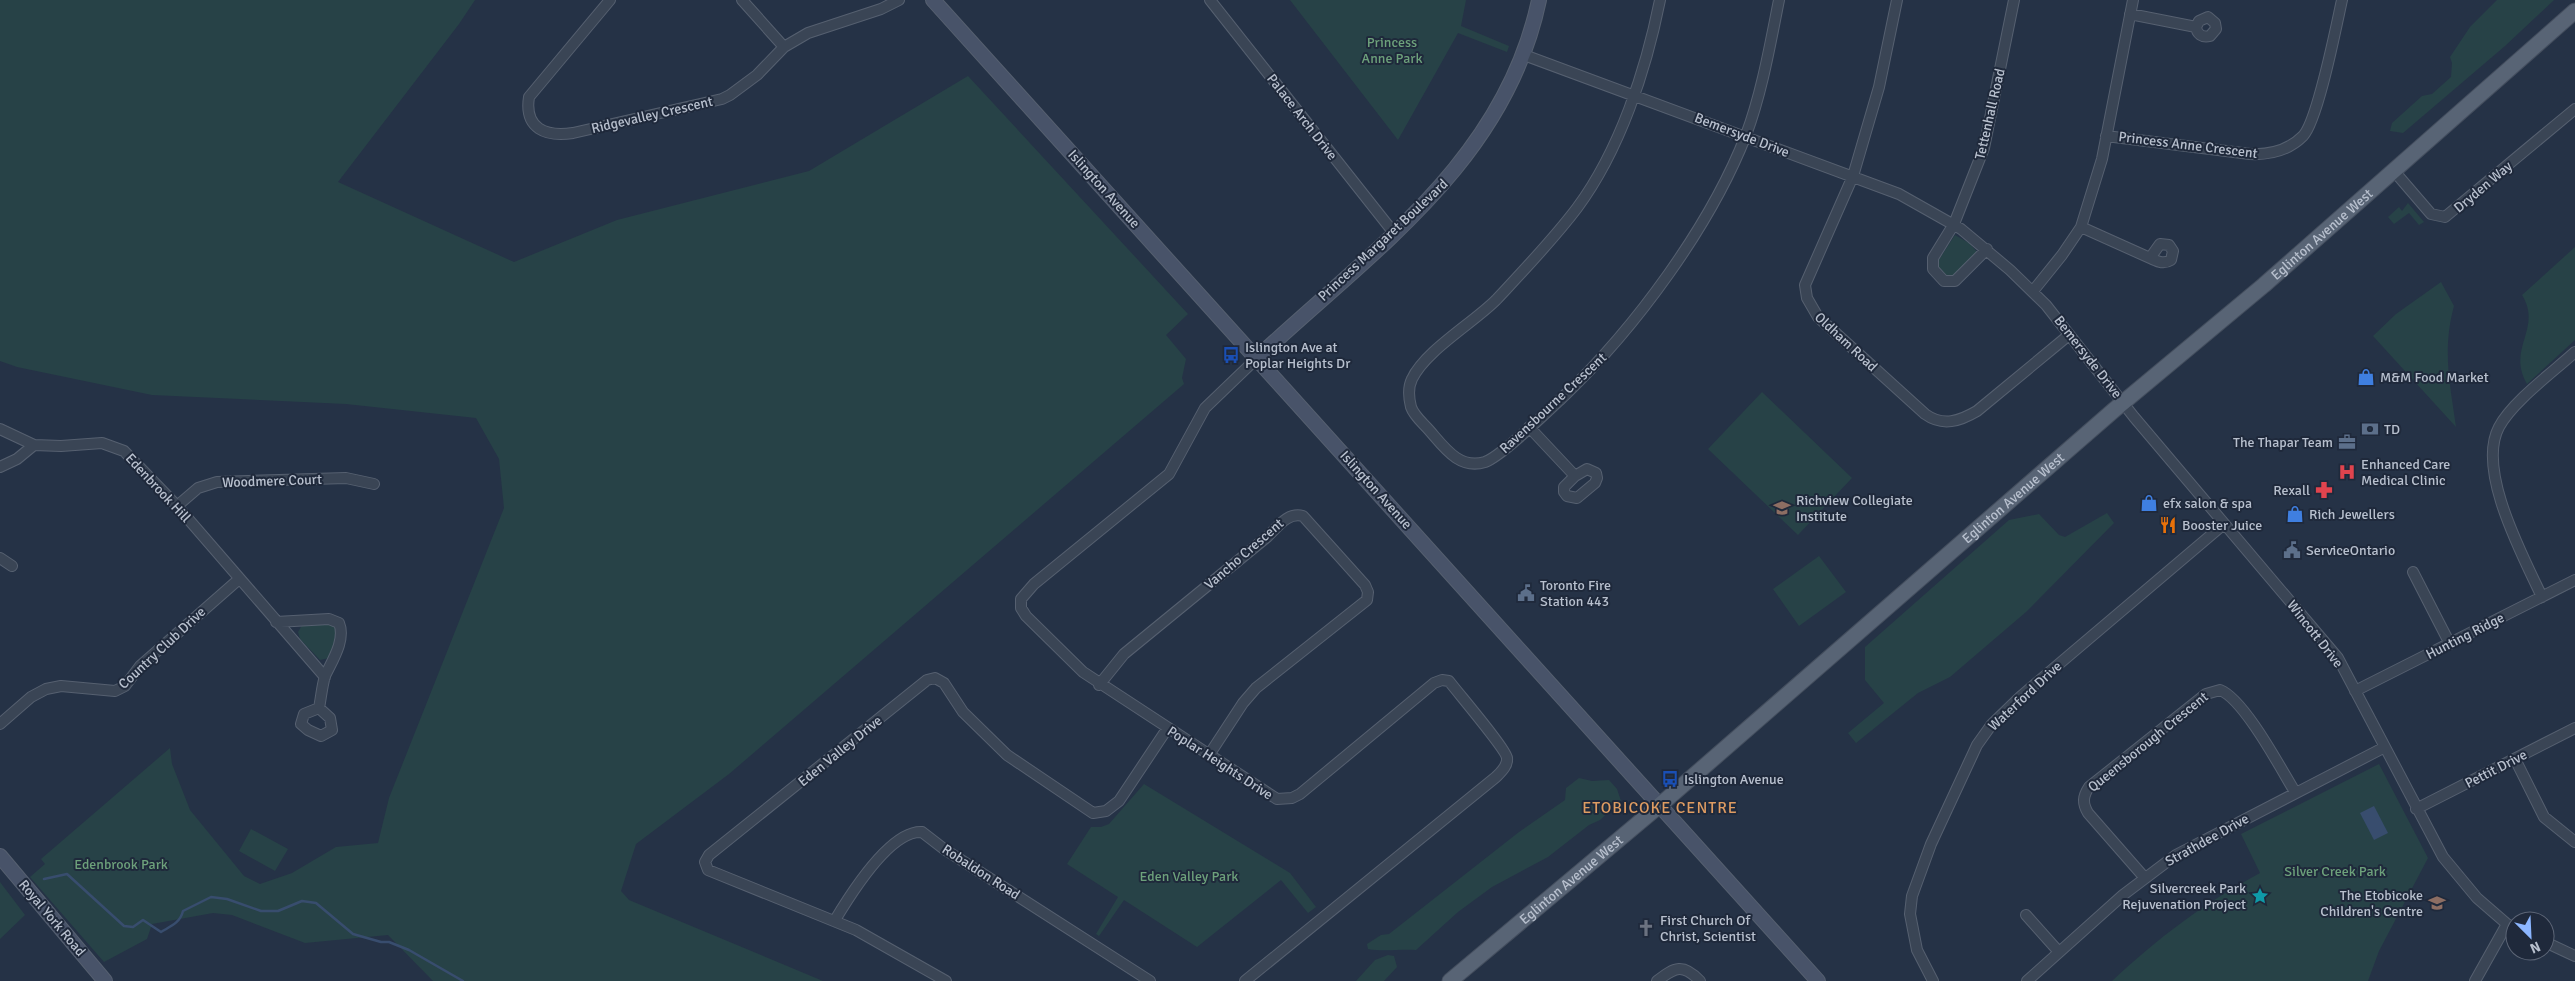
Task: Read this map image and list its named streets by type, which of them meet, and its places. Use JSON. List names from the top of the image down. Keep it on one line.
{"streets":{"main road":["Islington Avenue","Eglinton Avenue West","Princess Margaret Boulevard","Royal York Road"],"street":["Tettenhall Road","Ridgevalley Crescent","Palace Arch Drive","Bemersyde Drive","Princess Anne Crescent","Dryden Way","Oldham Road","Ravensbourne Crescent","Woodmere Court","Edenbrook Hill","Vancho Crescent","Wincott Drive","Hunting Ridge","Country Club Drive","Waterford Drive","Queensborough Crescent","Eden Valley Drive","Poplar Heights Drive","Pettit Drive","Strathdee Drive","Robaldon Road"]},"crossings":[["Tettenhall Road","Bemersyde Drive"],["Palace Arch Drive","Princess Margaret Boulevard"],["Bemersyde Drive","Eglinton Avenue West"],["Bemersyde Drive","Princess Margaret Boulevard"],["Bemersyde Drive","Oldham Road"],["Bemersyde Drive","Ravensbourne Crescent"],["Bemersyde Drive","Wincott Drive"],["Dryden Way","Eglinton Avenue West"],["Islington Avenue","Eglinton Avenue West"],["Islington Avenue","Princess Margaret Boulevard"],["Islington Avenue","Poplar Heights Drive"],["Eglinton Avenue West","Wincott Drive"],["Princess Margaret Boulevard","Poplar Heights Drive"],["Woodmere Court","Edenbrook Hill"],["Edenbrook Hill","Country Club Drive"],["Vancho Crescent","Poplar Heights Drive"],["Wincott Drive","Hunting Ridge"],["Wincott Drive","Waterford Drive"],["Wincott Drive","Pettit Drive"],["Wincott Drive","Strathdee Drive"],["Queensborough Crescent","Strathdee Drive"],["Eden Valley Drive","Poplar Heights Drive"],["Eden Valley Drive","Robaldon Road"]],"districts":["ETOBICOKE CENTRE"],"parks":["Princess Anne Park","Edenbrook Park","Silver Creek Park","Eden Valley Park"],"places":{"bus stop":["Islington Ave at Poplar Heights Dr","Islington Avenue"],"shop":["M&M Food Market","efx salon & spa","Rich Jewellers"],"bank":["TD"],"office":["The Thapar Team"],"hospital":["Enhanced Care Medical Clinic"],"pharmacy":["Rexall"],"school or university":["Richview Collegiate Institute","The Etobicoke Children's Centre"],"restaurant":["Booster Juice"],"public building":["ServiceOntario","Toronto Fire Station 443"],"place":["Silvercreek Park Rejuvenation Project"],"church":["First Church Of Christ, Scientist"]},"north":"bottom right"}
